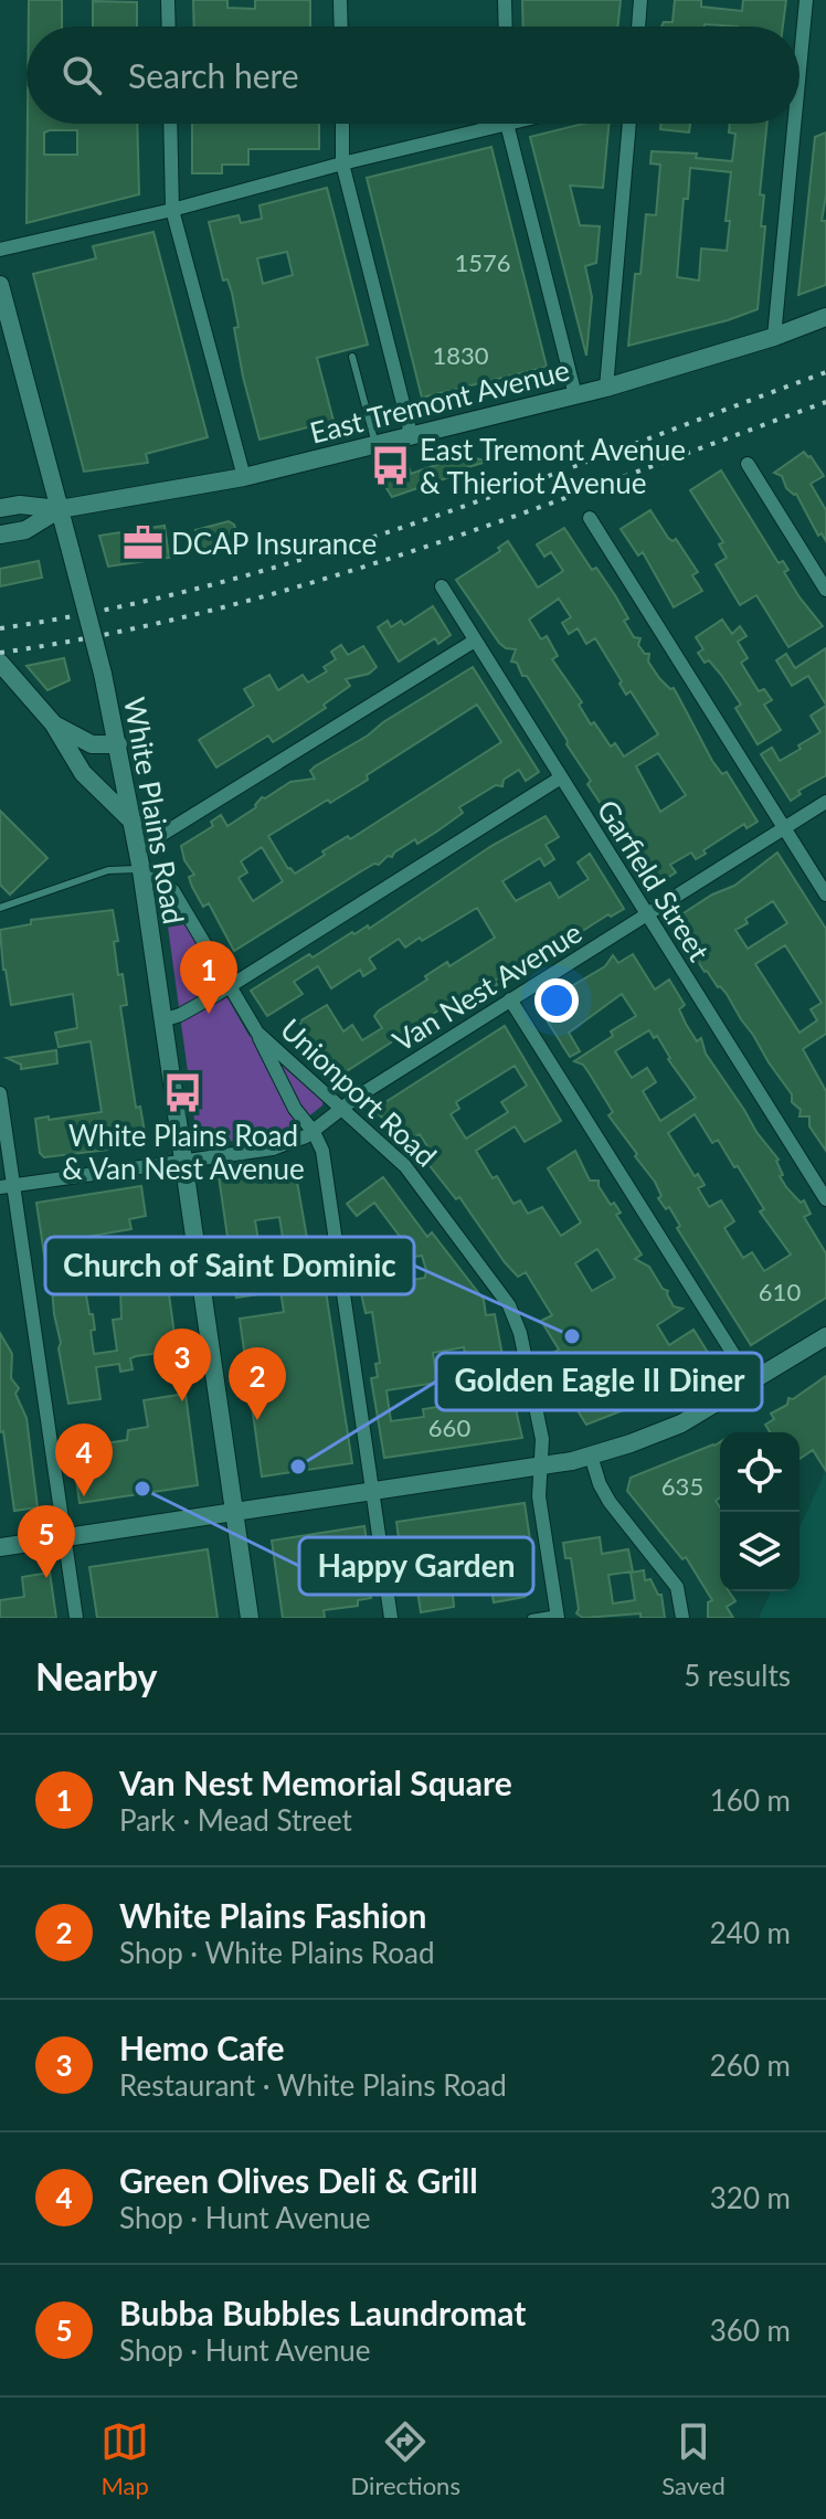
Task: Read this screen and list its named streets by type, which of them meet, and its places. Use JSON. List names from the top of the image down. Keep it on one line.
{"streets":{"main road":["East Tremont Avenue","White Plains Road"],"street":["Garfield Street","Van Nest Avenue","Unionport Road"]},"crossings":[["East Tremont Avenue","White Plains Road"],["White Plains Road","Van Nest Avenue"],["White Plains Road","Unionport Road"],["Garfield Street","Van Nest Avenue"],["Van Nest Avenue","Unionport Road"]],"places":{"bus stop":["East Tremont Avenue & Thieriot Avenue","White Plains Road & Van Nest Avenue"],"office":["DCAP Insurance"],"other":["Church of Saint Dominic","Golden Eagle II Diner","Happy Garden"]},"house_numbers":["1576","1830","610","660","635"],"page":{"search":"Search here","pins":["1","3","2","4","5"],"heading":["Nearby","5 results"],"list":[{"mark":"1","name":"Van Nest Memorial Square","note":"Park · Mead Street","value":"160 m"},{"mark":"2","name":"White Plains Fashion","note":"Shop · White Plains Road","value":"240 m"},{"mark":"3","name":"Hemo Cafe","note":"Restaurant · White Plains Road","value":"260 m"},{"mark":"4","name":"Green Olives Deli & Grill","note":"Shop · Hunt Avenue","value":"320 m"},{"mark":"5","name":"Bubba Bubbles Laundromat","note":"Shop · Hunt Avenue","value":"360 m"}],"nav":["Map","Directions","Saved"]}}
